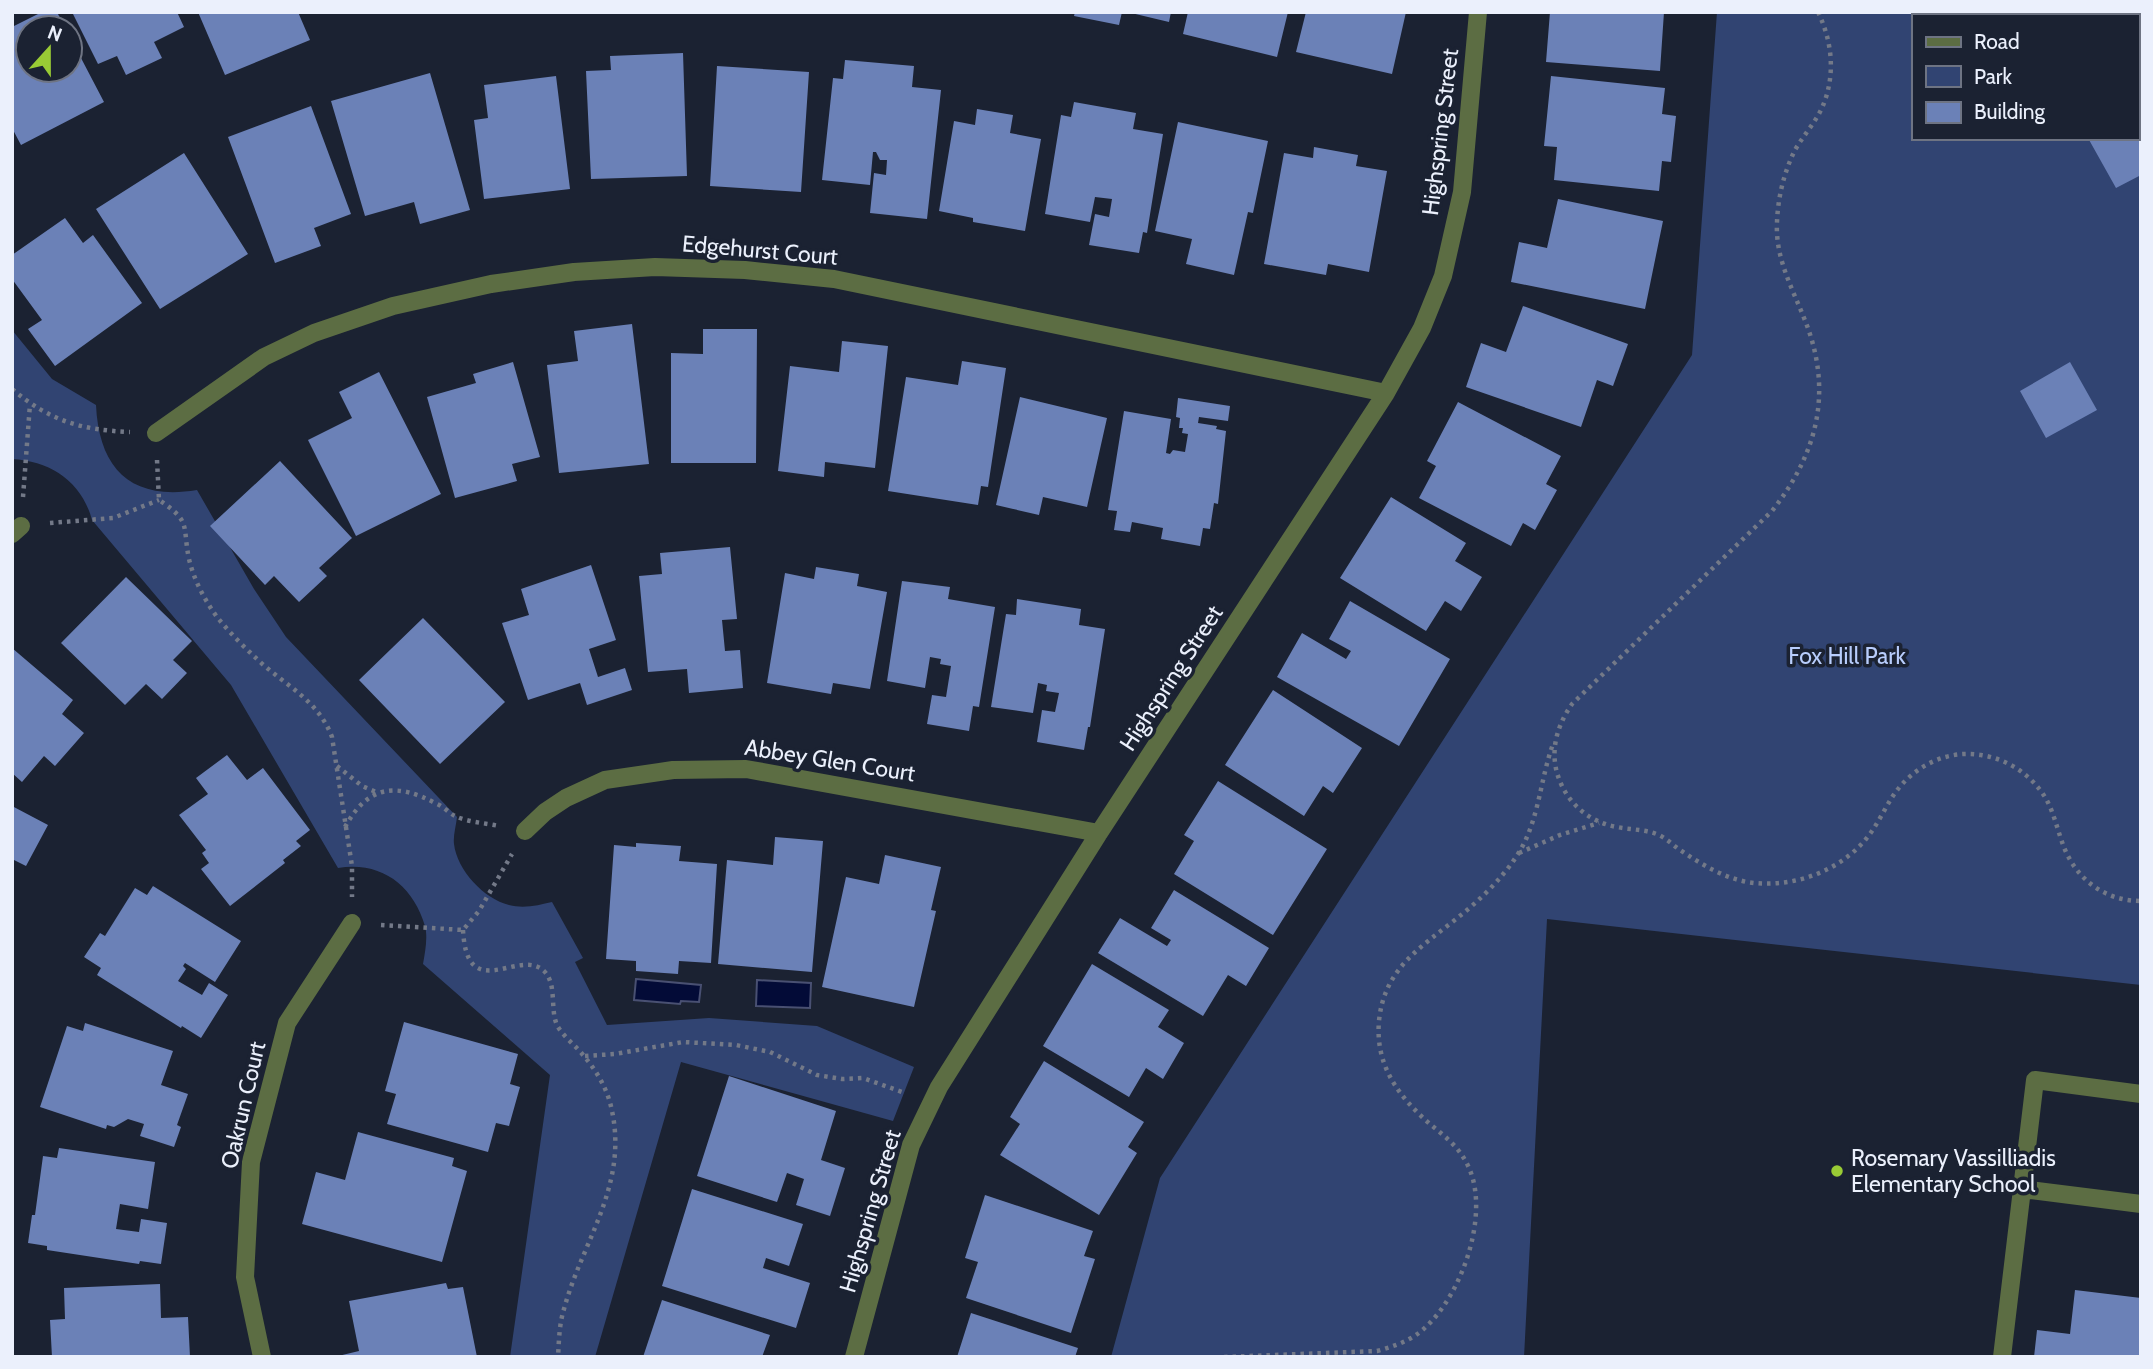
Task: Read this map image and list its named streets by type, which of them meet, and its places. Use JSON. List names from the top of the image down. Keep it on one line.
{"streets":{"street":["Highspring Street","Edgehurst Court","Abbey Glen Court","Oakrun Court"]},"crossings":[["Highspring Street","Edgehurst Court"],["Highspring Street","Abbey Glen Court"]],"parks":["Fox Hill Park"],"places":["Rosemary Vassilliadis Elementary School"],"legend":["Road","Park","Building"],"north":"top"}
